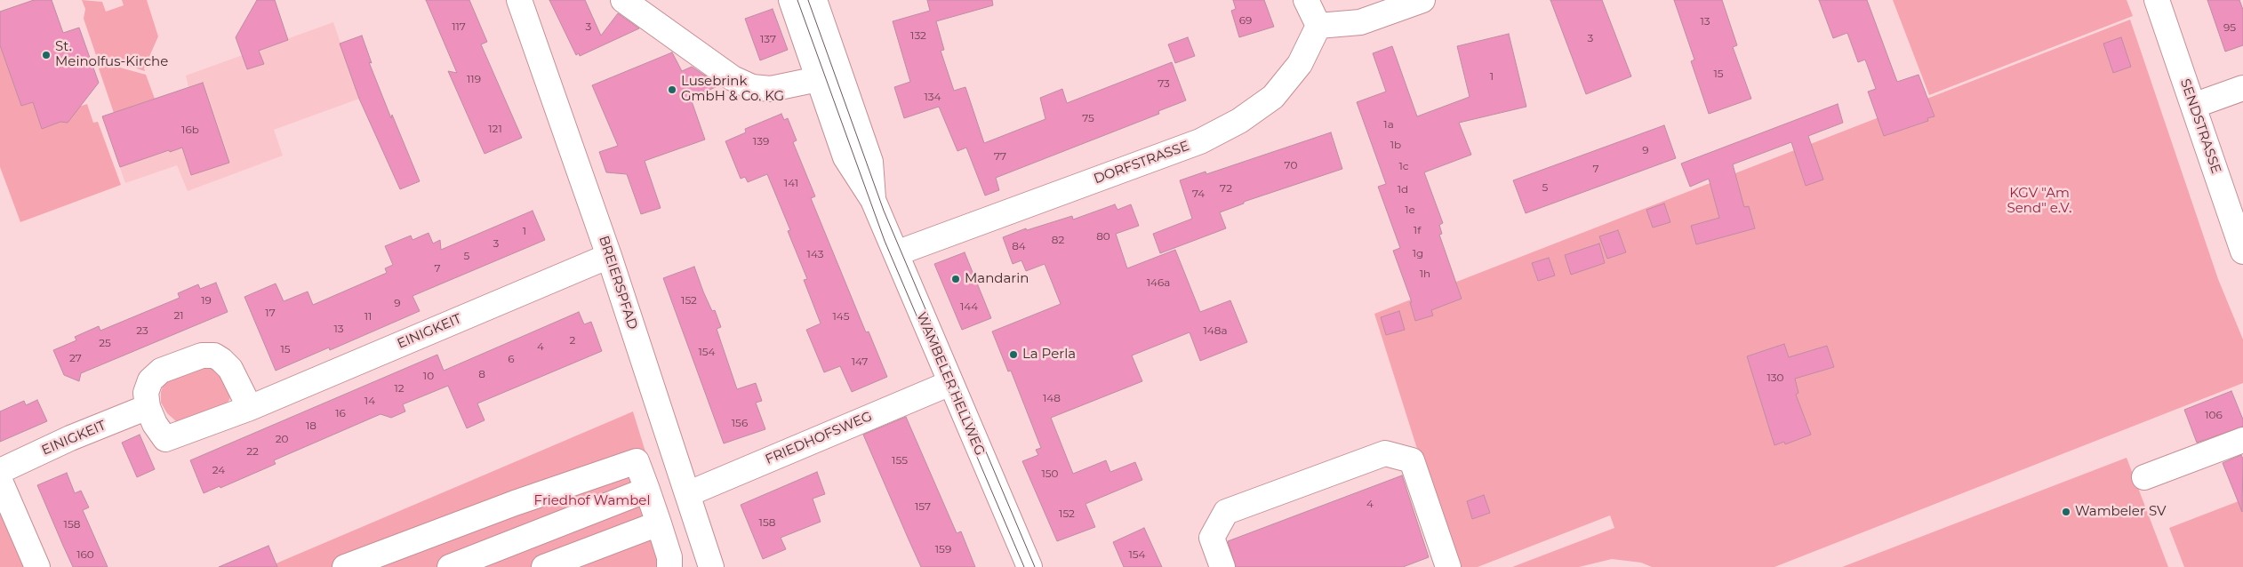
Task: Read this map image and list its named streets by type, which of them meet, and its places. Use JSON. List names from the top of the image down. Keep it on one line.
{"streets":{"street":["SENDSTRASSE","DORFSTRASSE","BREIERSPFAD","EINIGKEIT","WAMBELER HELLWEG","FRIEDHOFSWEG"]},"crossings":[["DORFSTRASSE","WAMBELER HELLWEG"],["BREIERSPFAD","EINIGKEIT"],["BREIERSPFAD","FRIEDHOFSWEG"],["WAMBELER HELLWEG","FRIEDHOFSWEG"]],"parks":["KGV \"Am Send\" e.V.","Friedhof Wambel"],"places":["St. Meinolfus-Kirche","Lusebrink GmbH & Co. KG","Mandarin","La Perla","Wambeler SV"],"house_numbers":["69","13","117","3","95","132","3","137","15","1","119","73","134","75","1a","121","16b","139","1b","9","77","70","1c","7","141","5","72","1d","74","1e","1f","1","80","82","3","84","1g","143","5","7","1h","146a","19","152","9","144","17","21","11","145","13","23","148a","2","25","4","15","154","27","6","147","8","10","130","12","148","14","16","106","156","18","20","22","155","24","150","4","157","152","158","158","159","160","154"]}
